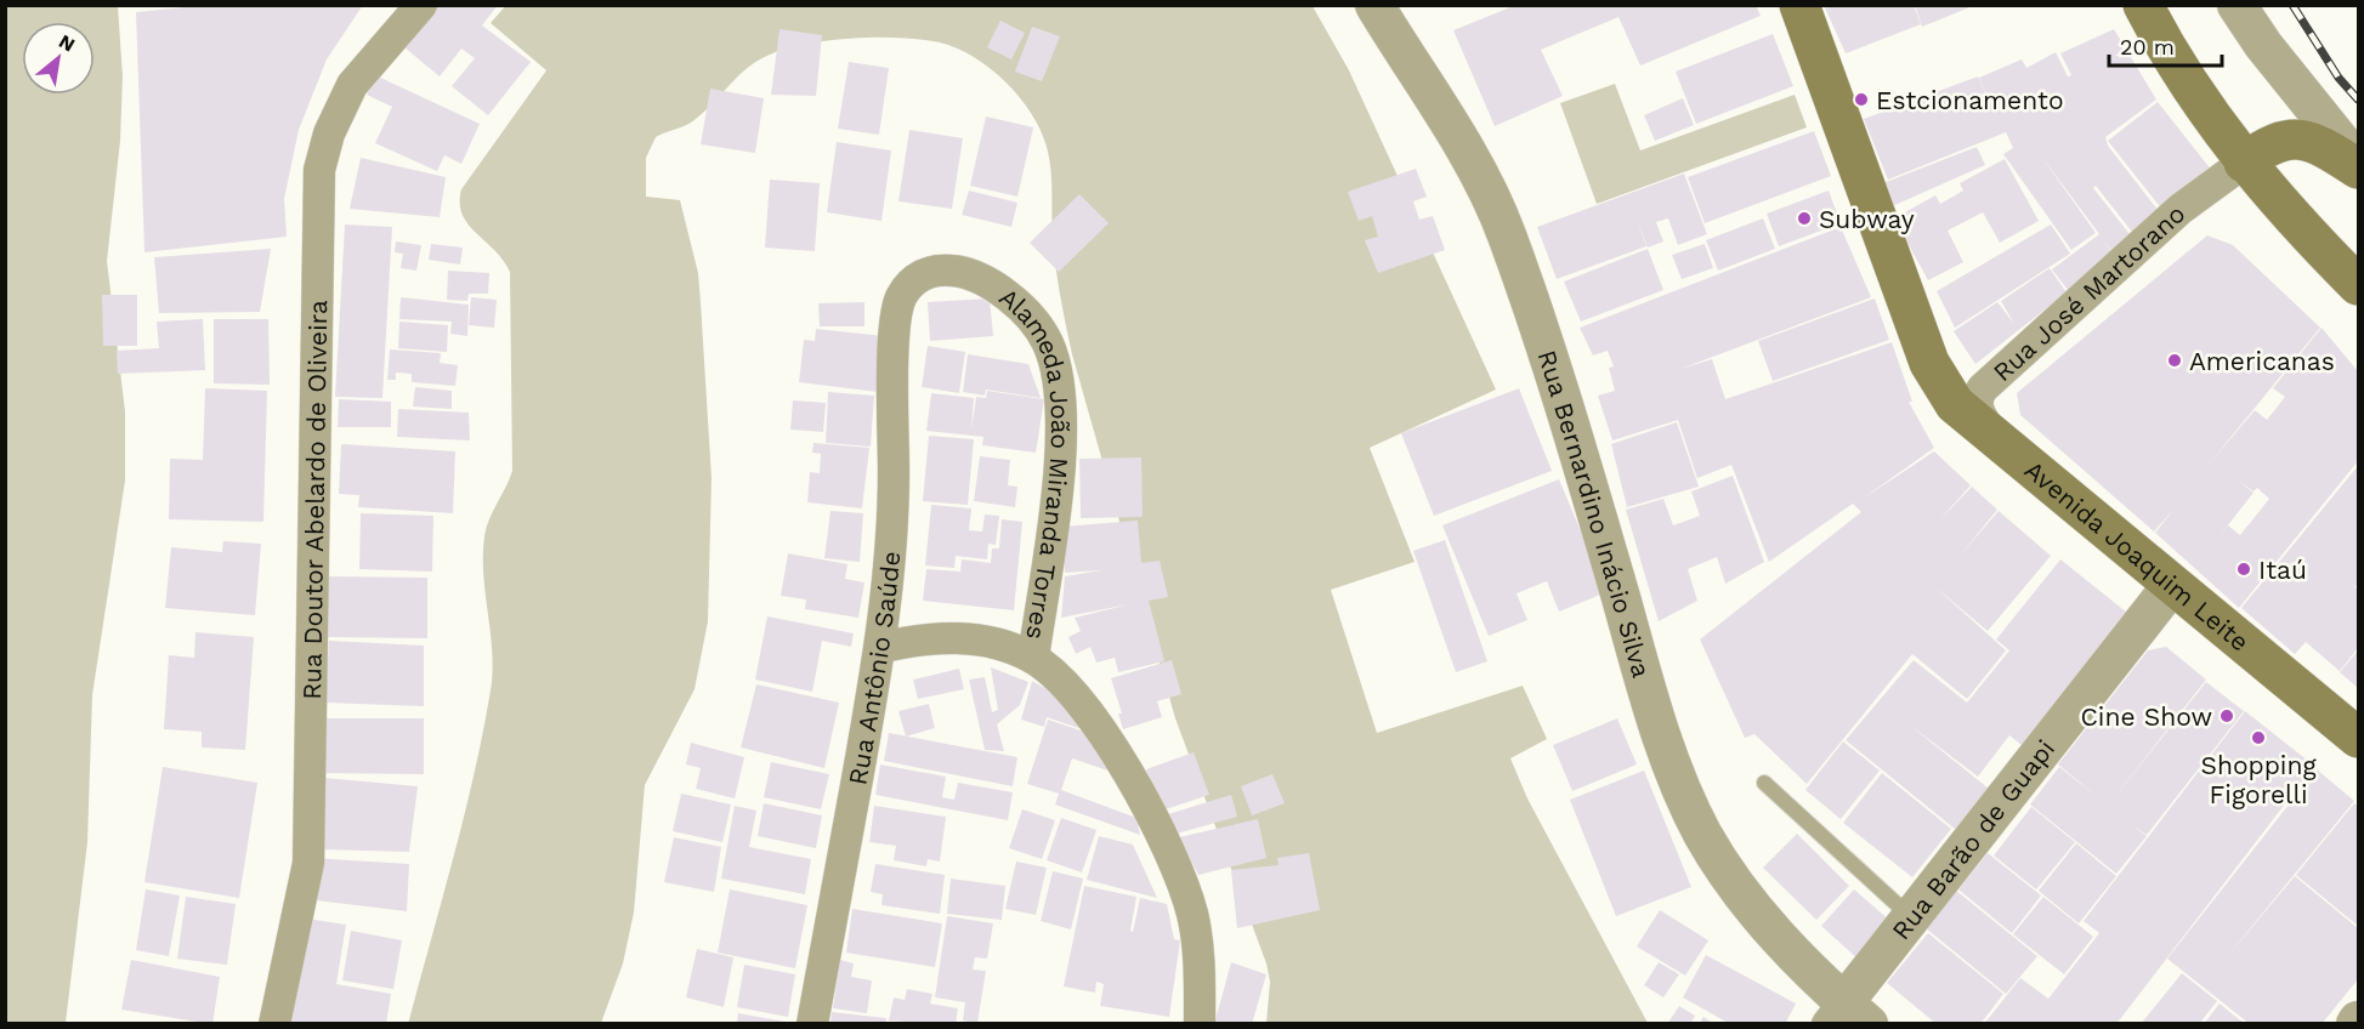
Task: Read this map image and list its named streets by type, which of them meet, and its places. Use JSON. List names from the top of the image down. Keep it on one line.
{"streets":{"main road":["Avenida Joaquim Leite"],"street":["Rua José Martorano","Alameda João Miranda Torres","Rua Doutor Abelardo de Oliveira","Rua Bernardino Inácio Silva","Rua Antônio Saúde","Rua Barão de Guapi"]},"crossings":[["Rua José Martorano","Avenida Joaquim Leite"],["Alameda João Miranda Torres","Rua Antônio Saúde"],["Rua Bernardino Inácio Silva","Rua Barão de Guapi"],["Avenida Joaquim Leite","Rua Barão de Guapi"]],"places":["Estcionamento","Subway","Americanas","Itaú","Cine Show","Shopping Figorelli"],"scale_bar":"20 m","north":"top right"}
